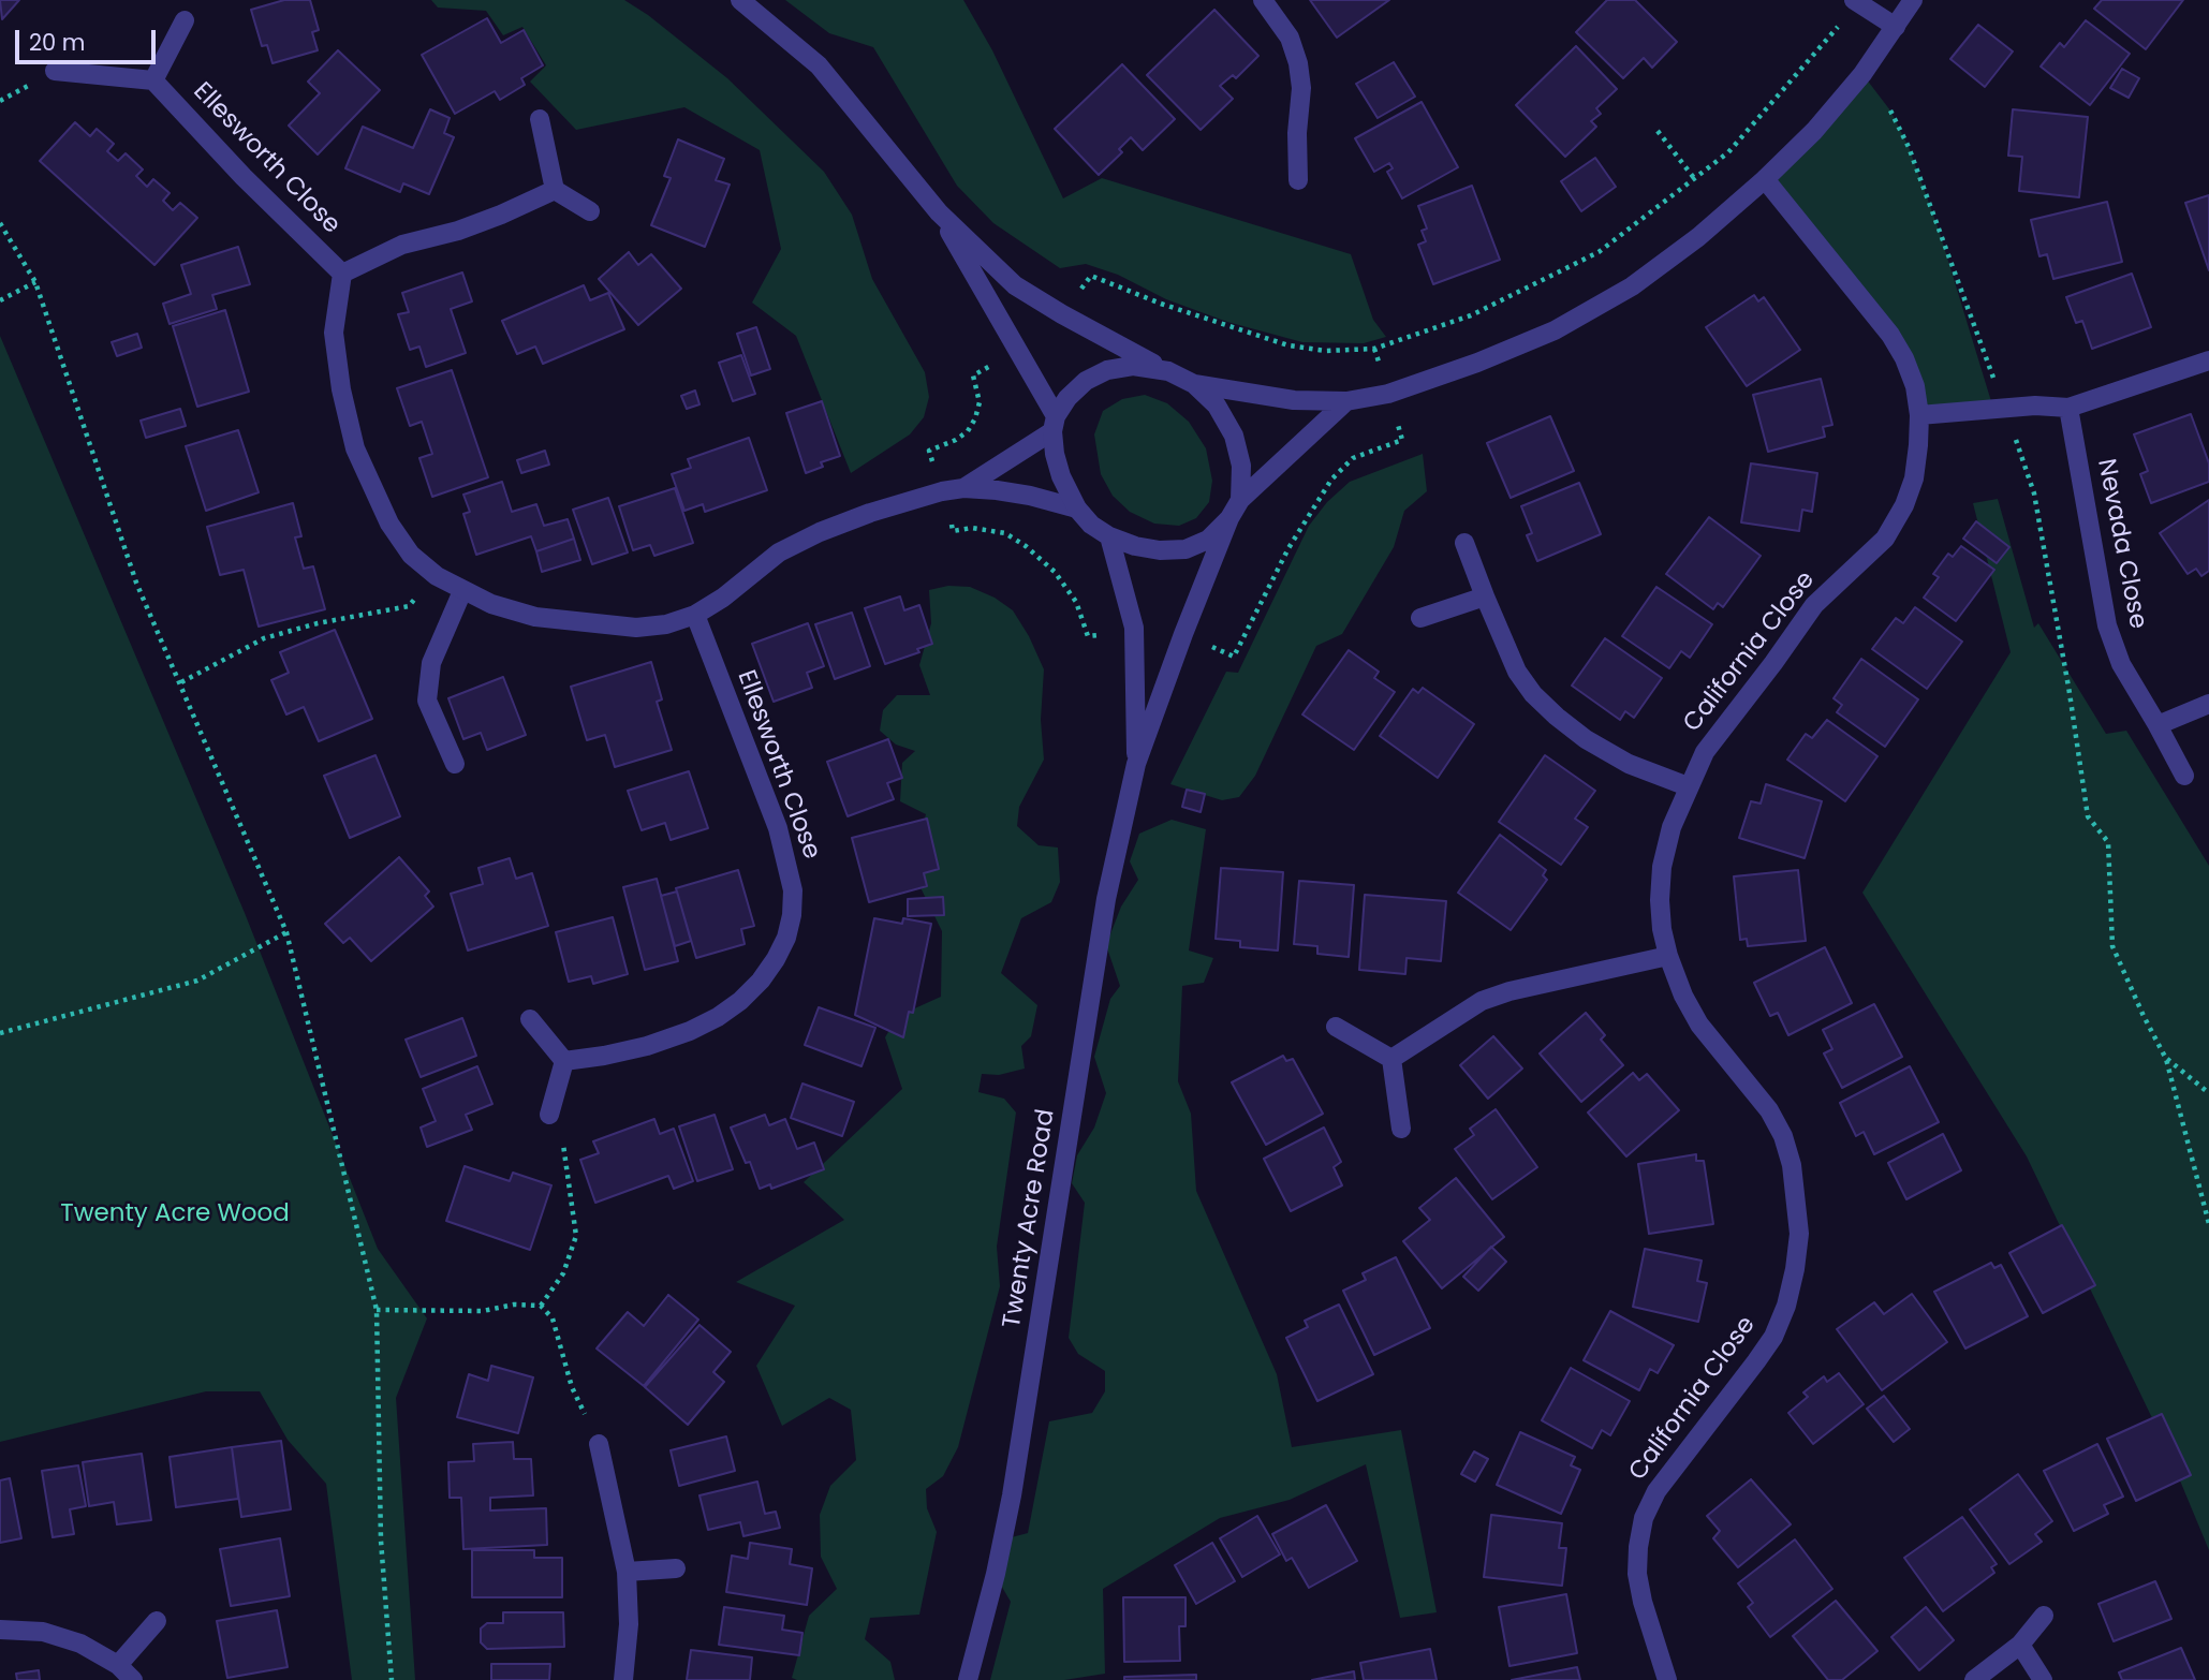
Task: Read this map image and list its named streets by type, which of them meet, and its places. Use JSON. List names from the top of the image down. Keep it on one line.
{"streets":{"street":["Ellesworth Close","Nevada Close","California Close","Twenty Acre Road"]},"parks":["Twenty Acre Wood"],"scale_bar":"20 m"}
